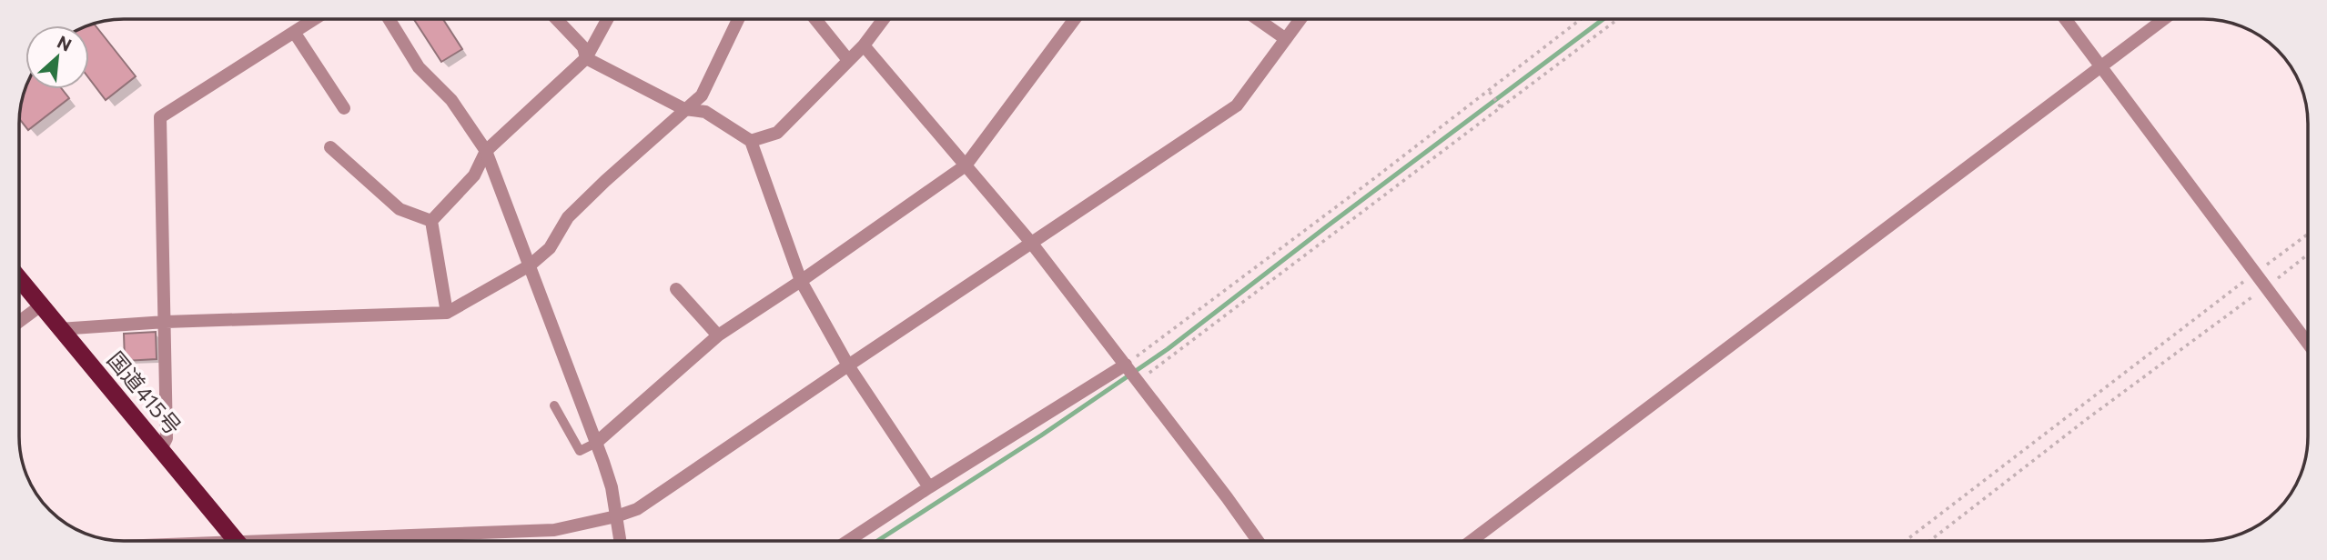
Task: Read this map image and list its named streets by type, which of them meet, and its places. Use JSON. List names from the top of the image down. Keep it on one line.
{"streets":{"highway":["国道415号"]},"north":"top right"}
